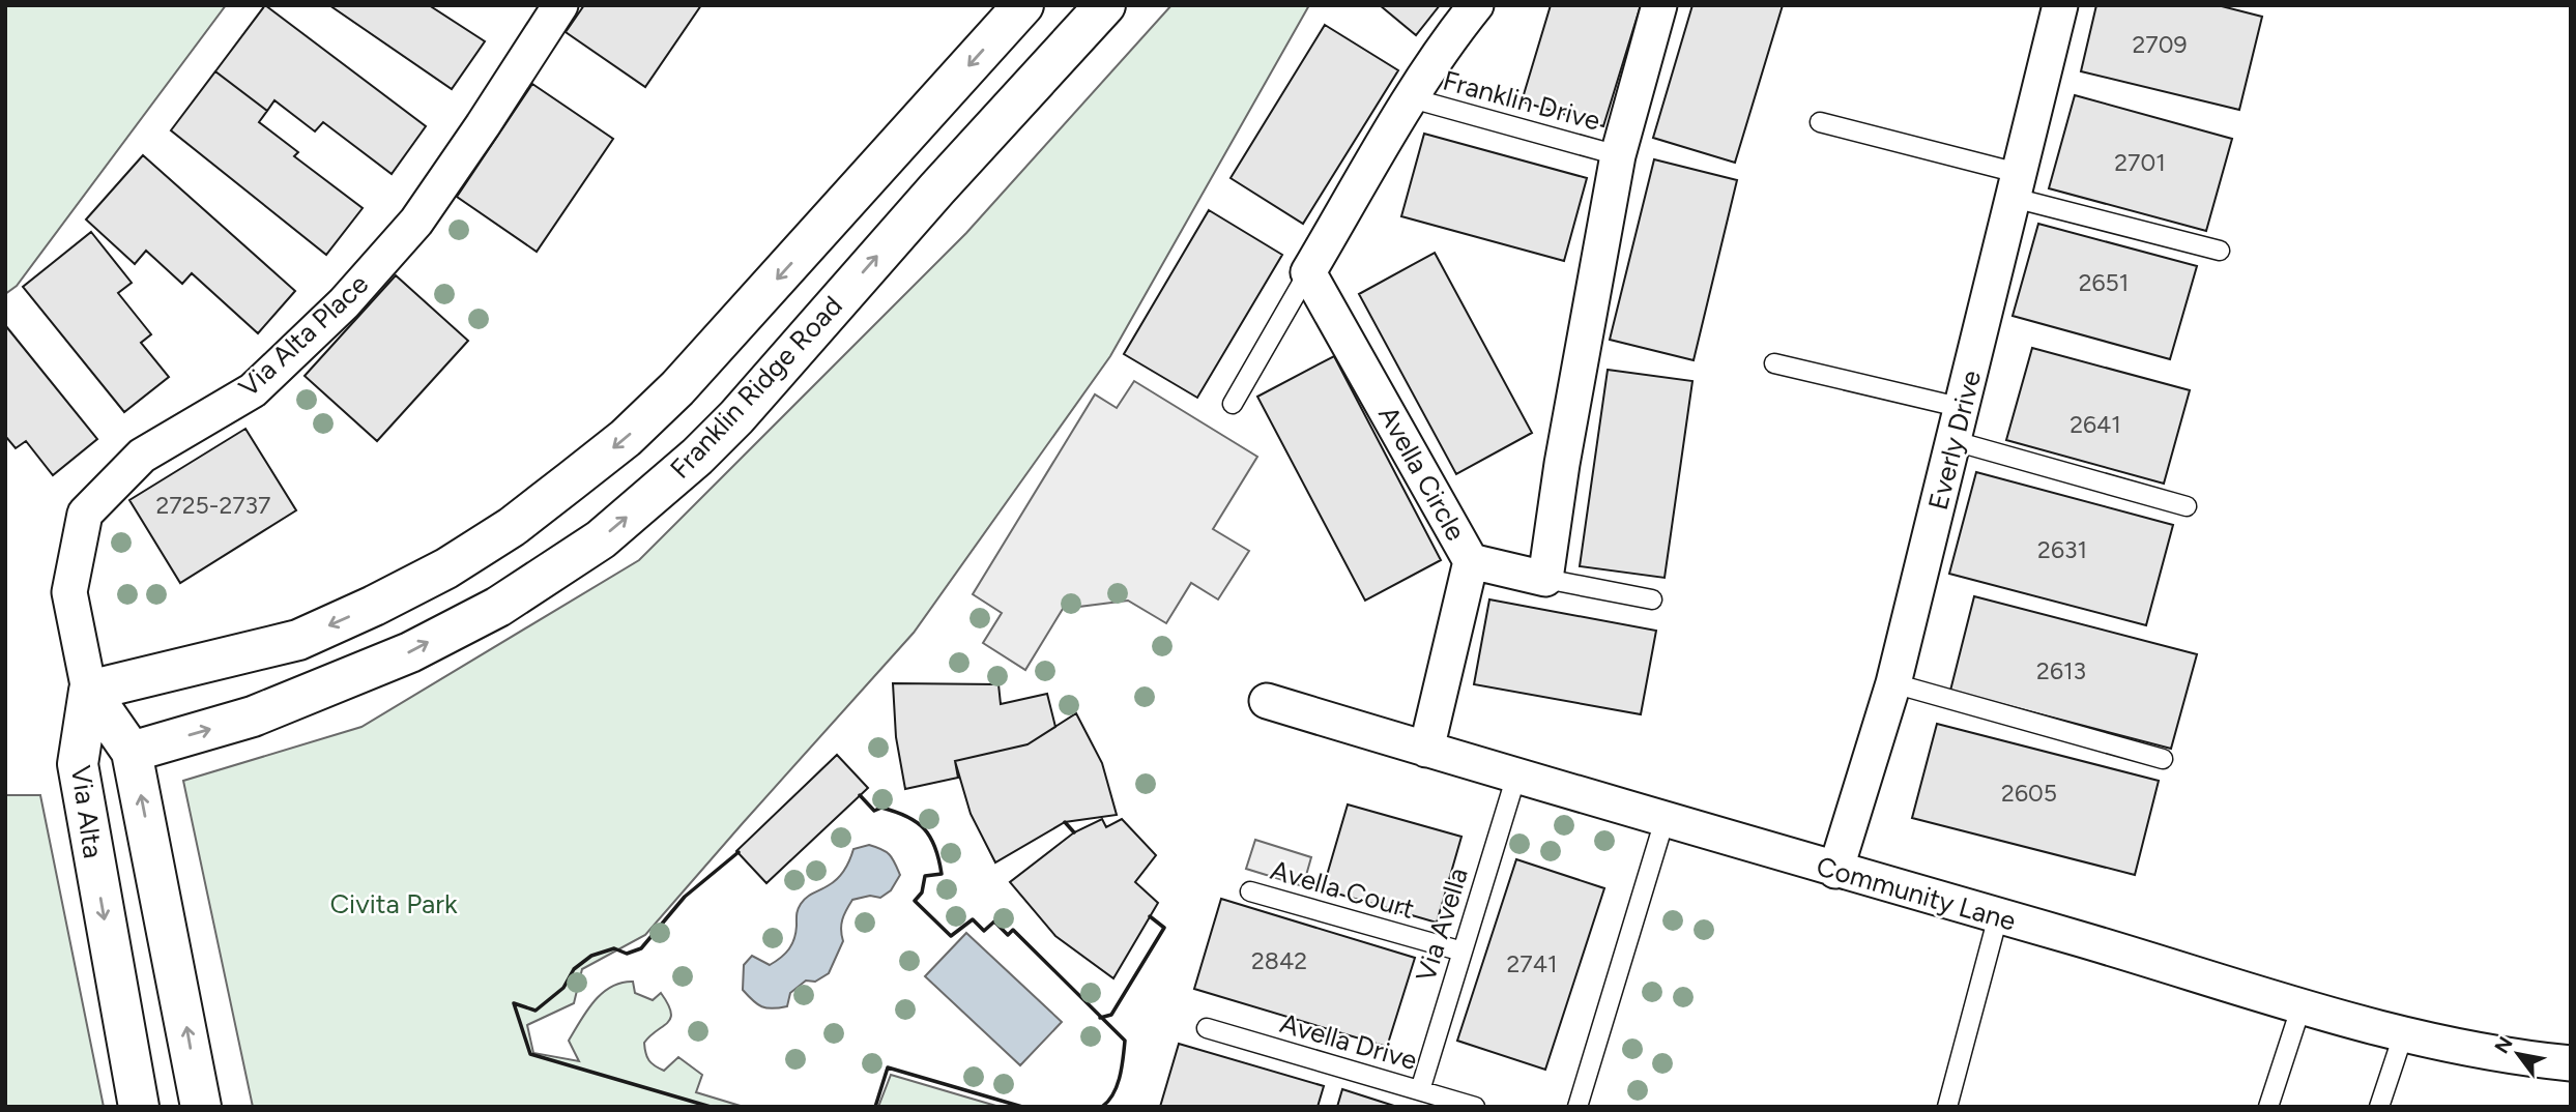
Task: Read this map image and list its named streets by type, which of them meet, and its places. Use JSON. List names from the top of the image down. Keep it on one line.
{"streets":{"street":["Via Alta Place","Franklin Ridge Road","Everly Drive","Avella Circle","Via Alta","Community Lane"],"lane":["Franklin Drive","Avella Court","Via Avella","Avella Drive"]},"crossings":[["Via Alta Place","Via Alta"],["Franklin Ridge Road","Via Alta"],["Everly Drive","Community Lane"],["Avella Court","Via Avella"],["Community Lane","Via Avella"],["Via Avella","Avella Drive"]],"parks":["Civita Park"],"house_numbers":["2709","2701","2651","2641","2725-2737","2631","2613","2605","2842","2741"],"north":"top left"}
